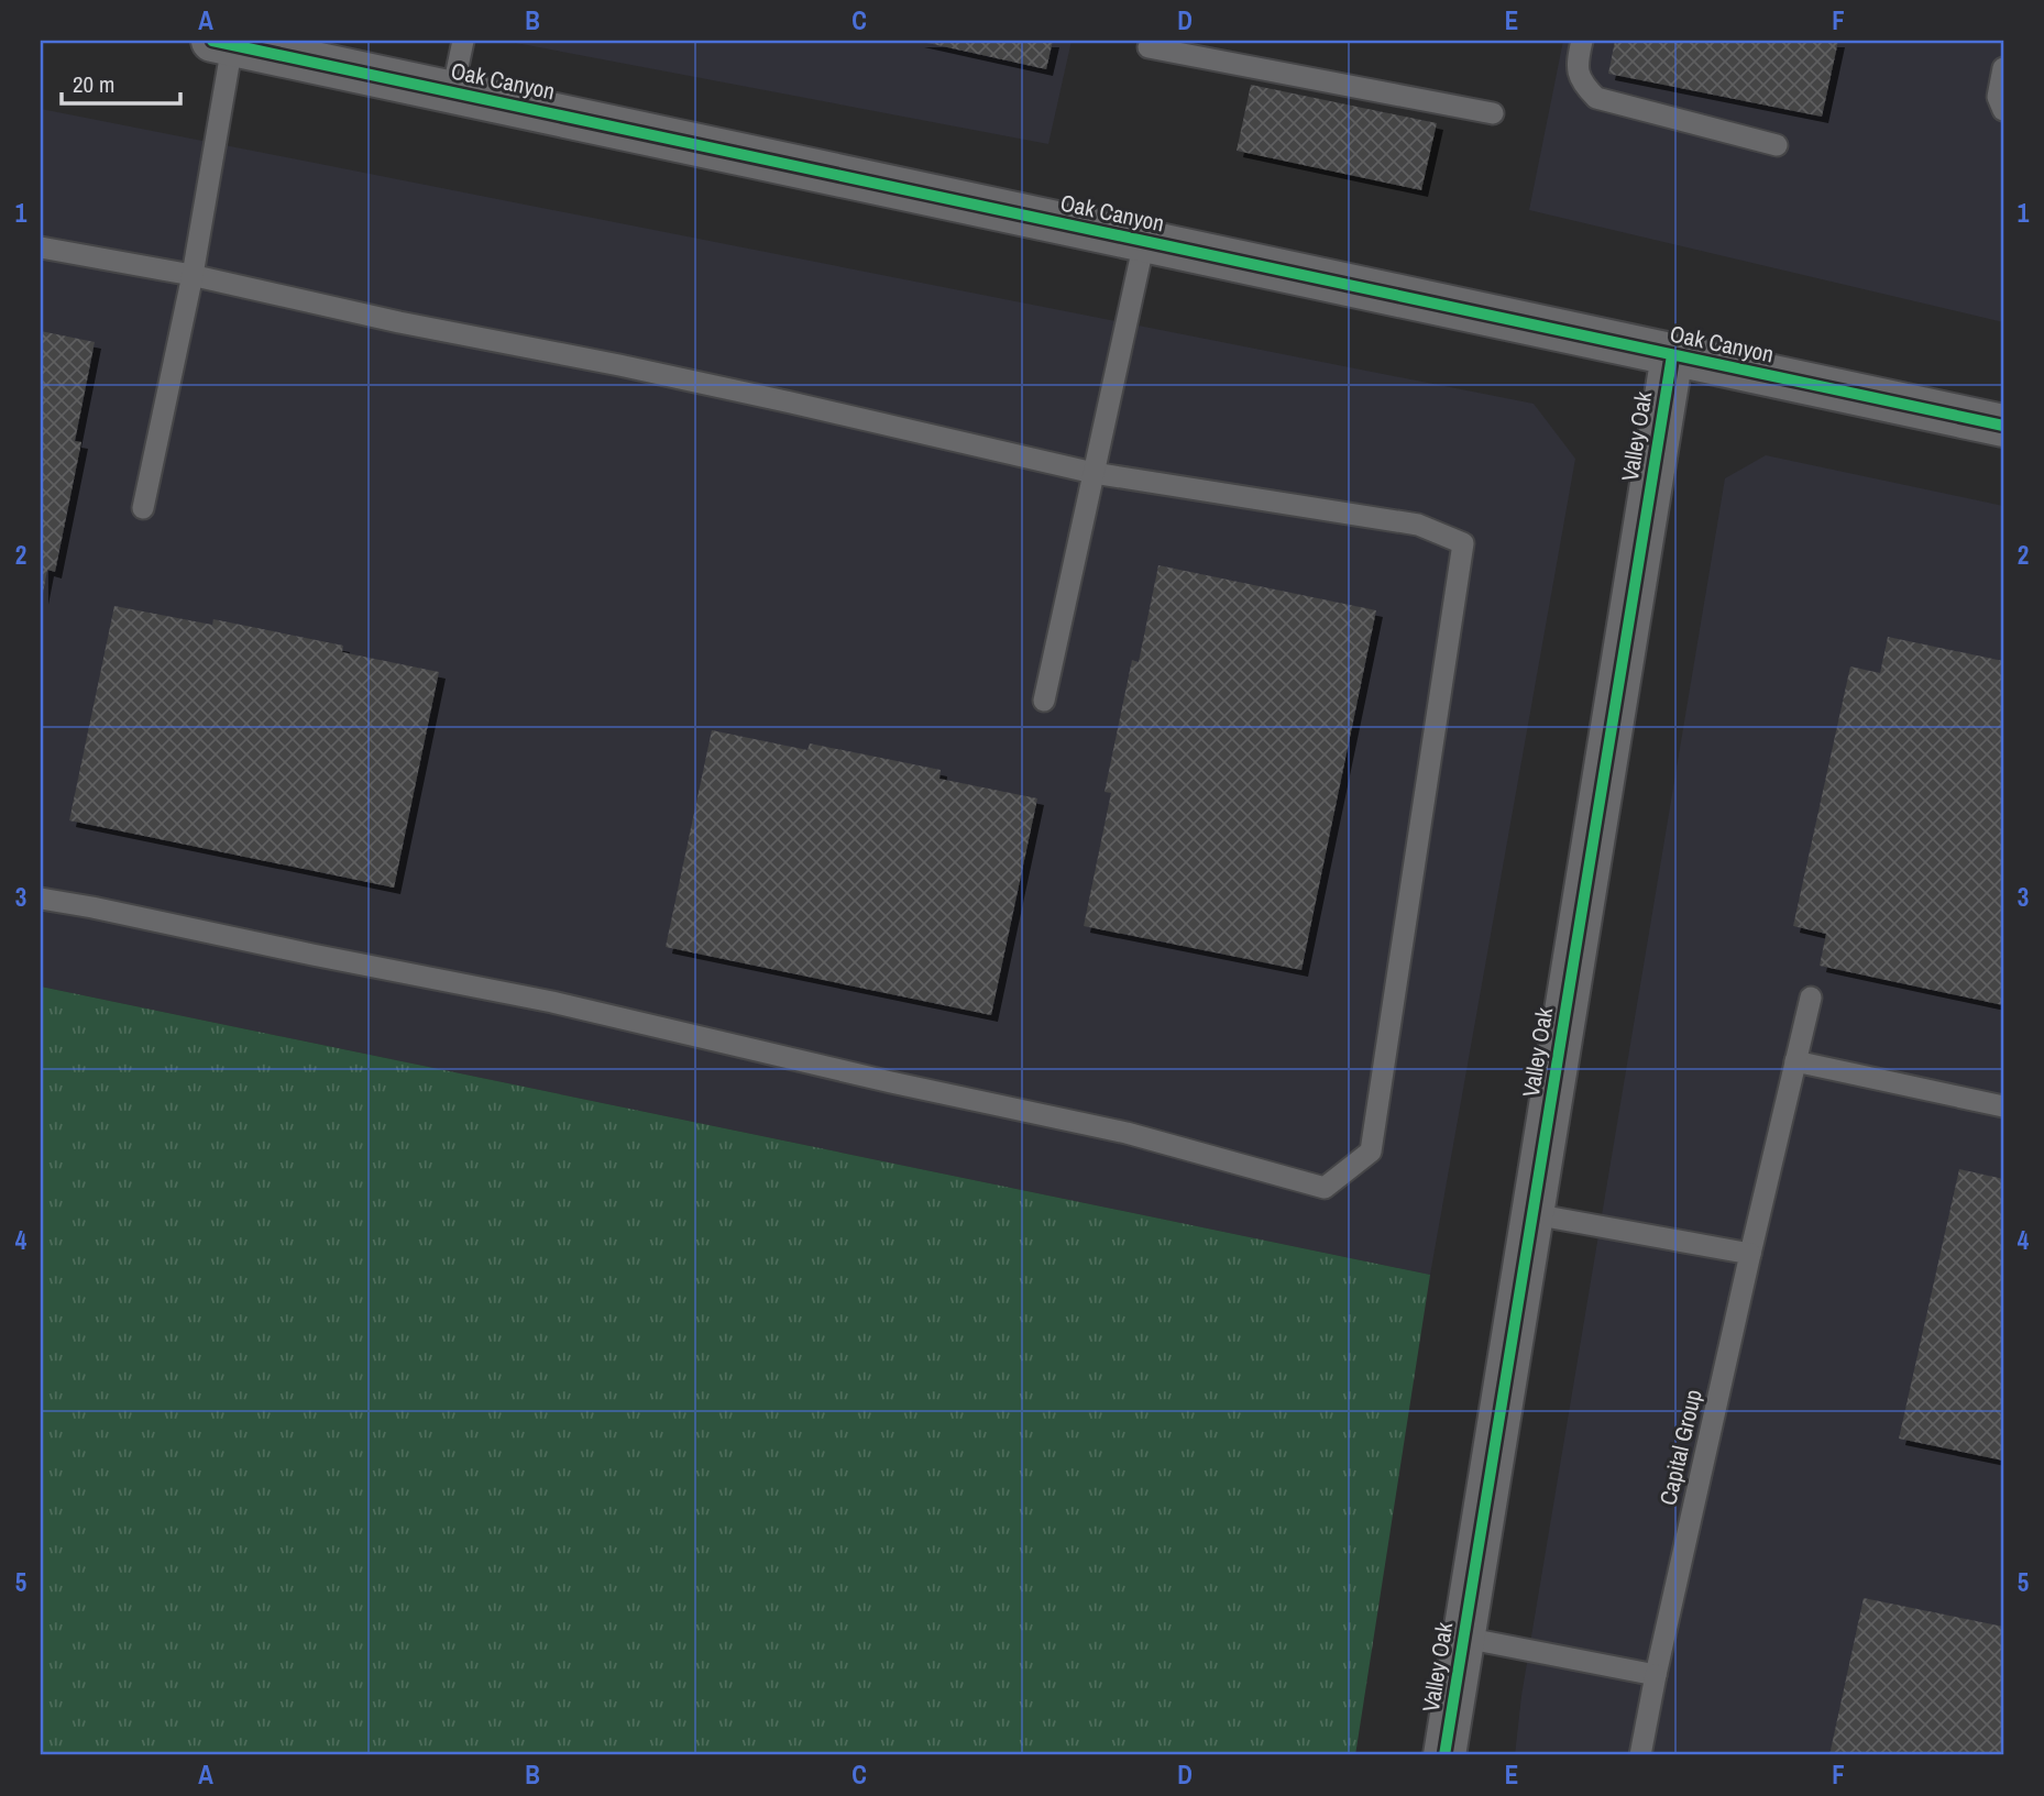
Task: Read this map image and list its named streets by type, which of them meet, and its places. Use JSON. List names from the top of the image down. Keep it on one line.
{"streets":{"street":["Oak Canyon","Valley Oak"],"lane":["Capital Group"]},"crossings":[["Oak Canyon","Valley Oak"]],"scale_bar":"20 m","grid":{"columns":["A","B","C","D","E","F"],"rows":["1","2","3","4","5"]}}
